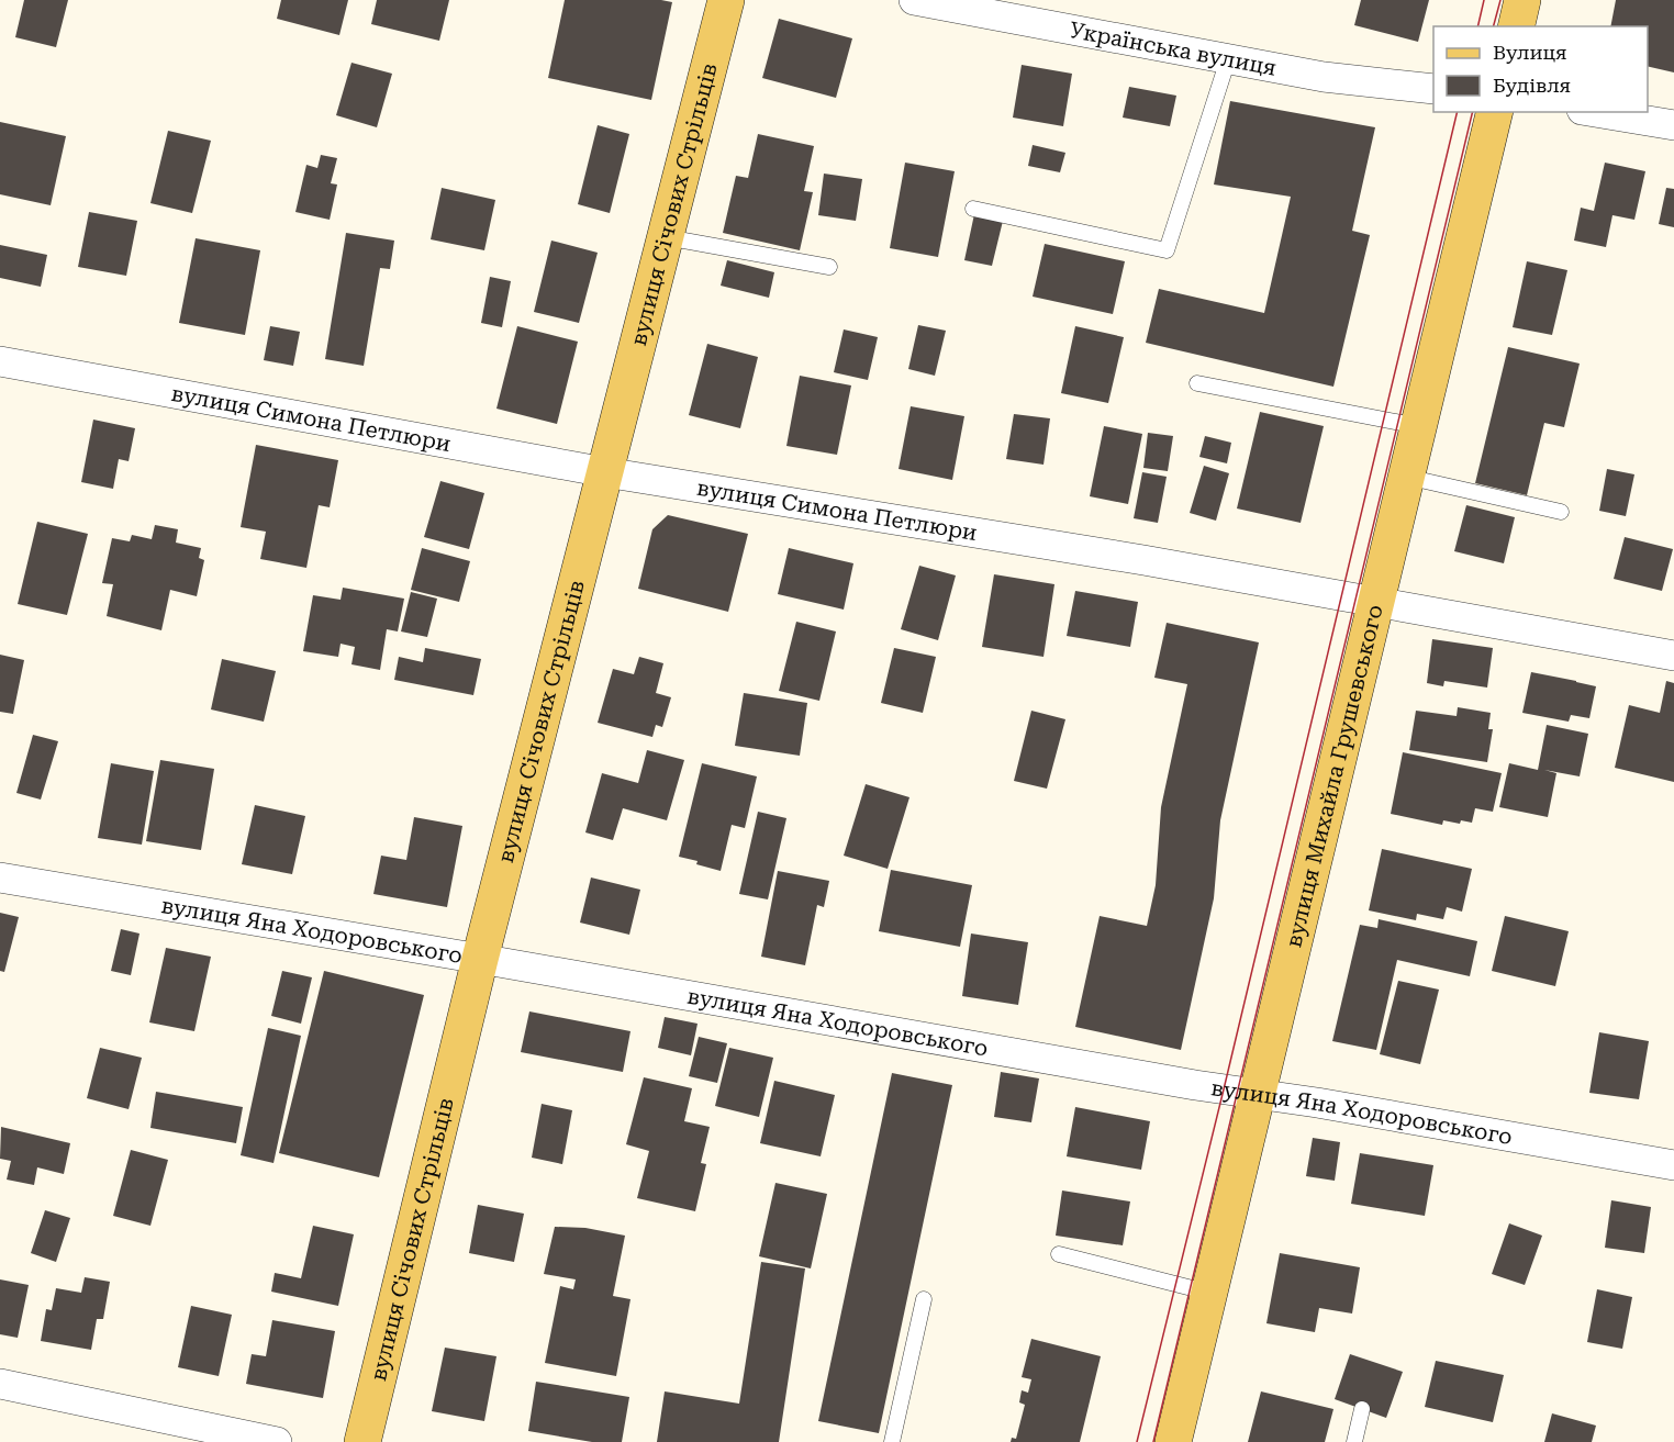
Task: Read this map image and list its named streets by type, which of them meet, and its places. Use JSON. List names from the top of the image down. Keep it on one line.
{"streets":{"main road":["вулиця Січових Стрільців","вулиця Михайла Грушевського"],"street":["Українська вулиця","вулиця Симона Петлюри","вулиця Яна Ходоровського"]},"crossings":[["вулиця Січових Стрільців","вулиця Симона Петлюри"],["вулиця Січових Стрільців","вулиця Яна Ходоровського"],["вулиця Симона Петлюри","вулиця Михайла Грушевського"],["вулиця Михайла Грушевського","вулиця Яна Ходоровського"]],"legend":["Вулиця","Будівля"]}
